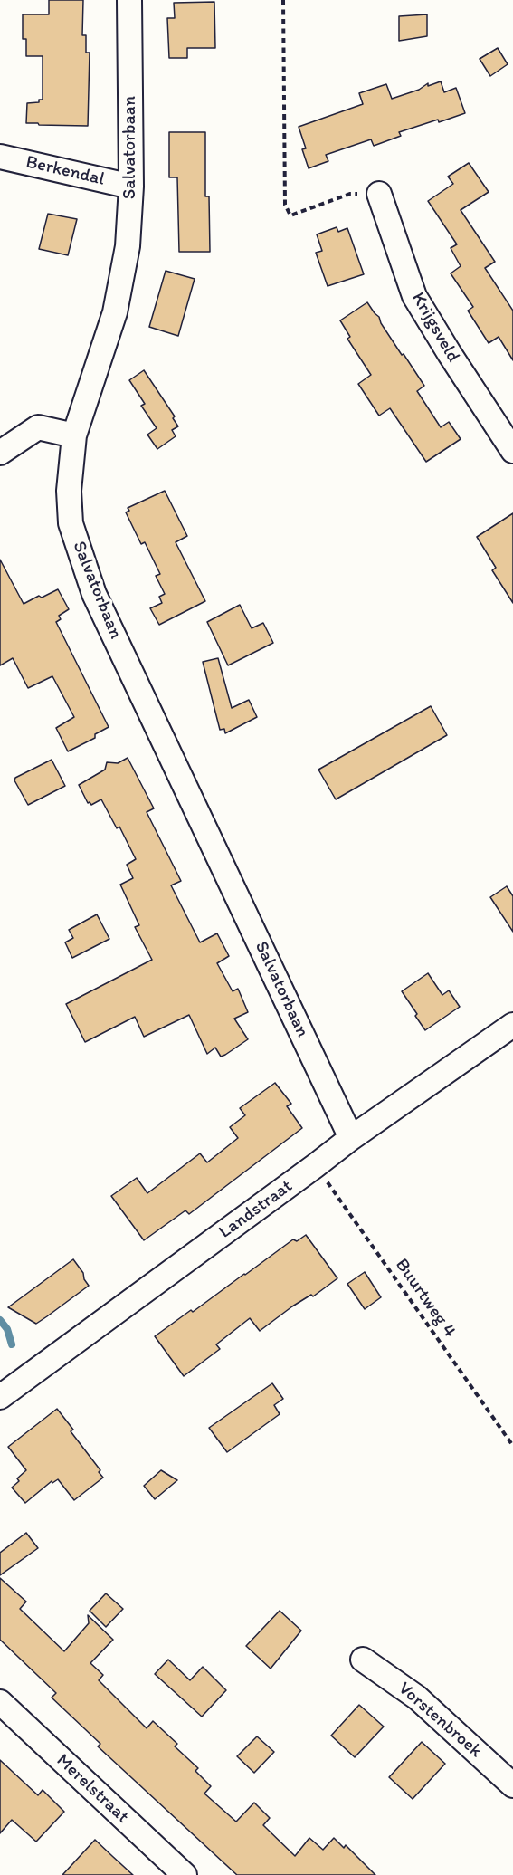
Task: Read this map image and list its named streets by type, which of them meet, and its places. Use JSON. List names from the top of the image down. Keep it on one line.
{"streets":{"street":["Salvatorbaan","Berkendal","Krijgsveld","Landstraat","Vorstenbroek","Merelstraat"],"path":["Buurtweg 4"]},"crossings":[["Salvatorbaan","Berkendal"],["Salvatorbaan","Landstraat"],["Landstraat","Buurtweg 4"]]}
